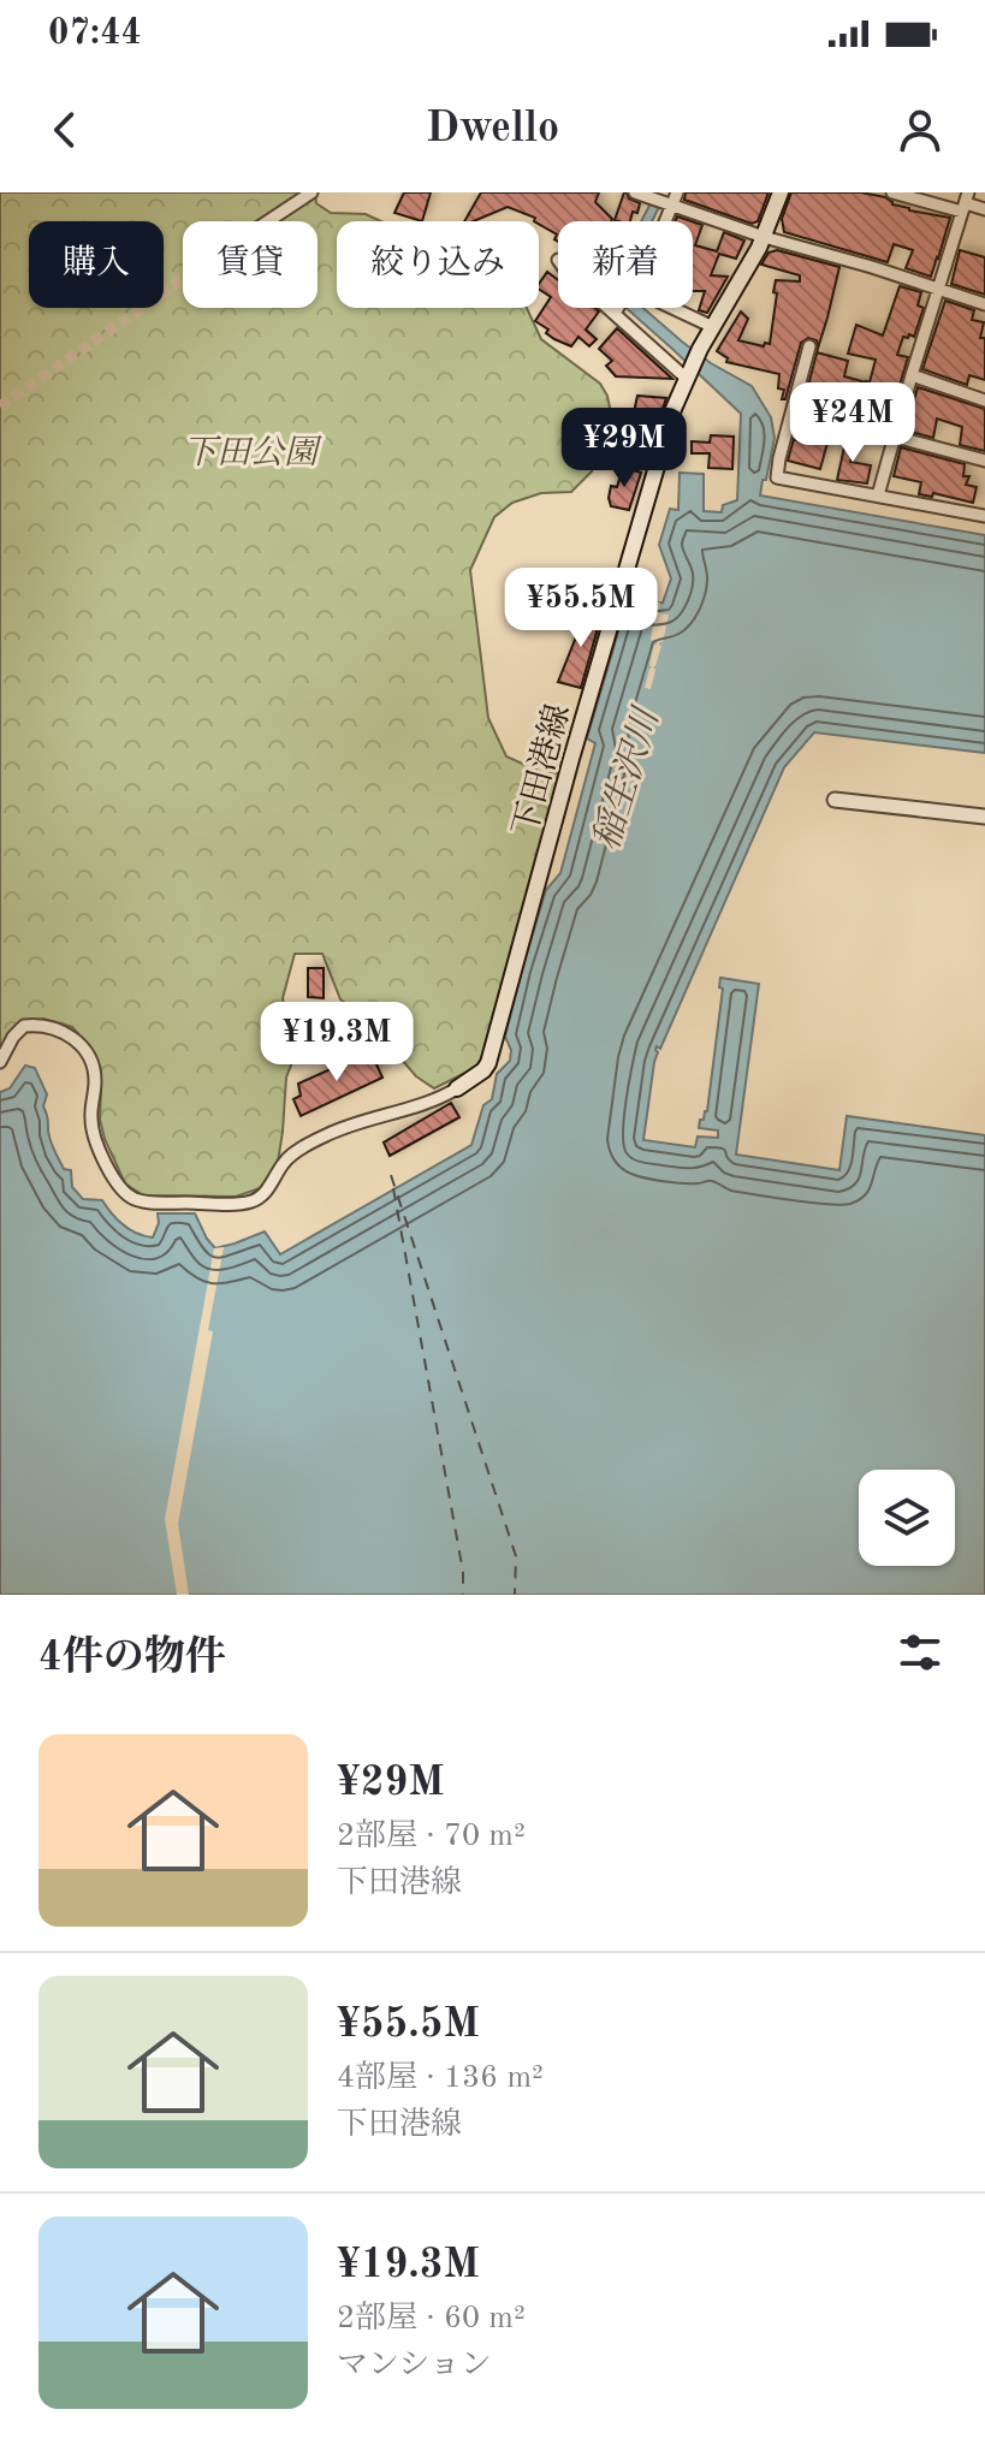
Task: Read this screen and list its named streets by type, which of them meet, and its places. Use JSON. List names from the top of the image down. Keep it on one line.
{"streets":{"main road":["下田港線"]},"water":["稲生沢川"],"parks":["下田公園"],"page":{"status":"07:44","header":"Dwello","chip":["購入","賃貸","絞り込み","新着"],"price":["¥24M","¥29M","¥55.5M","¥19.3M"],"heading":"4件の物件","list":[{"name":"¥29M","note":"2部屋 · 70 m² · 下田港線"},{"name":"¥55.5M","note":"4部屋 · 136 m² · 下田港線"},{"name":"¥19.3M","note":"2部屋 · 60 m² · マンション"}]}}
